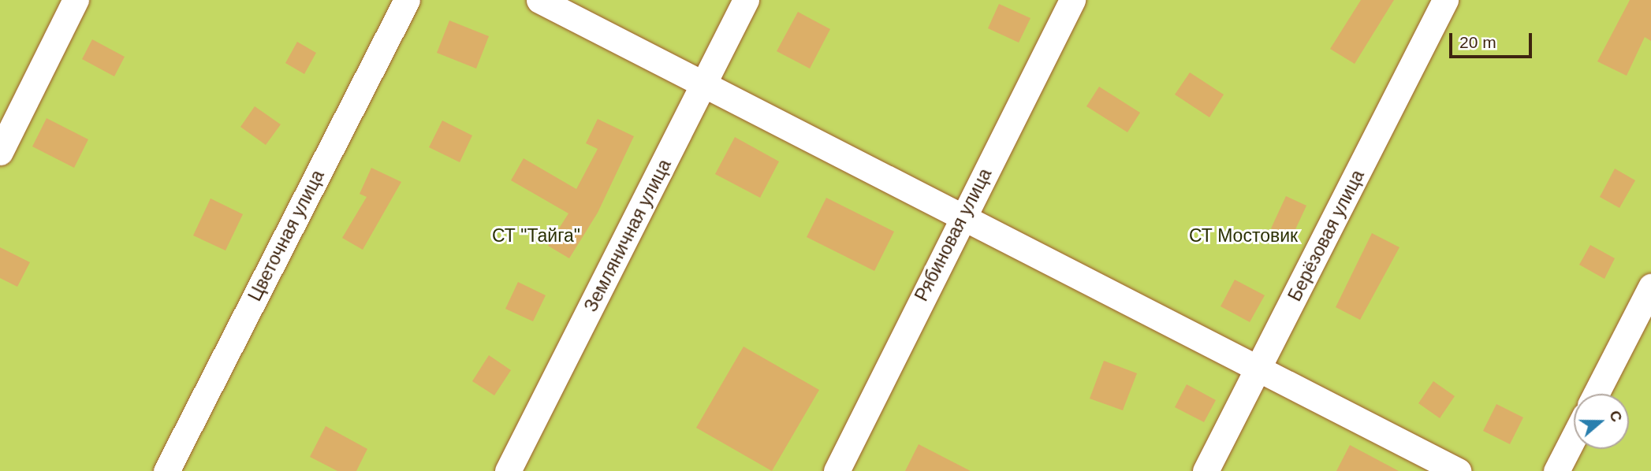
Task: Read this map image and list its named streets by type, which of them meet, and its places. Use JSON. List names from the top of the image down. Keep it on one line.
{"streets":{"street":["Рябиновая улица","Цветочная улица","Земляничная улица","Берёзовая улица"]},"parks":["СТ \"Тайга\"","СТ Мостовик"],"scale_bar":"20 m","north":"right"}
